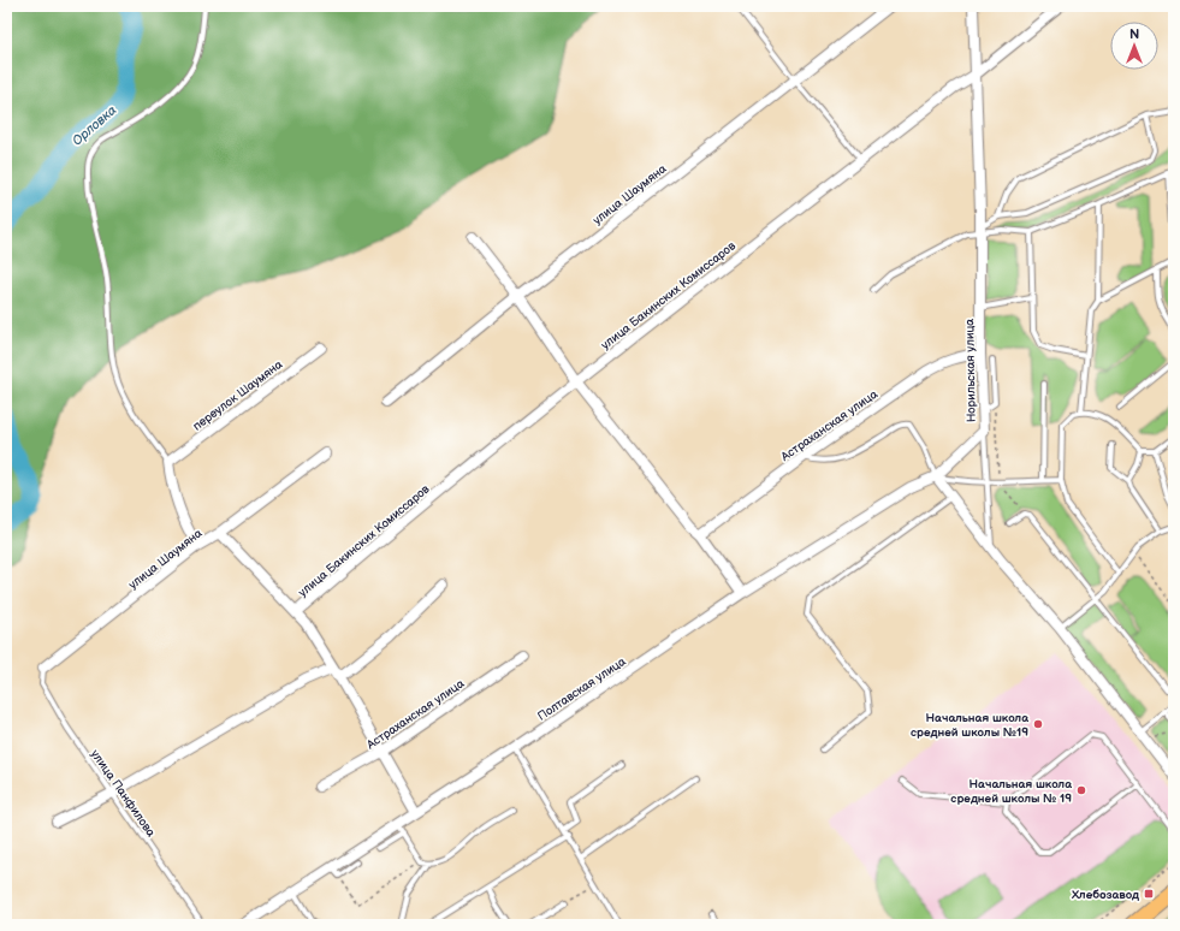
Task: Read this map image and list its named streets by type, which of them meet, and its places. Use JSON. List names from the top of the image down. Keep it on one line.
{"streets":{"street":["улица Шаумяна","улица Бакинских Комиссаров","Норильская улица","переулок Шаумяна","Астраханская улица","Полтавская улица"],"lane":["улица Панфилова"]},"crossings":[["улица Шаумяна","улица Панфилова"],["улица Бакинских Комиссаров","Норильская улица"],["Норильская улица","Астраханская улица"],["Норильская улица","Полтавская улица"]],"water":["Орловка"],"places":{"other":["Начальная школа средней школы №19","Начальная школа средней школы № 19"],"transit":["Хлебoзавод"]},"north":"top"}
